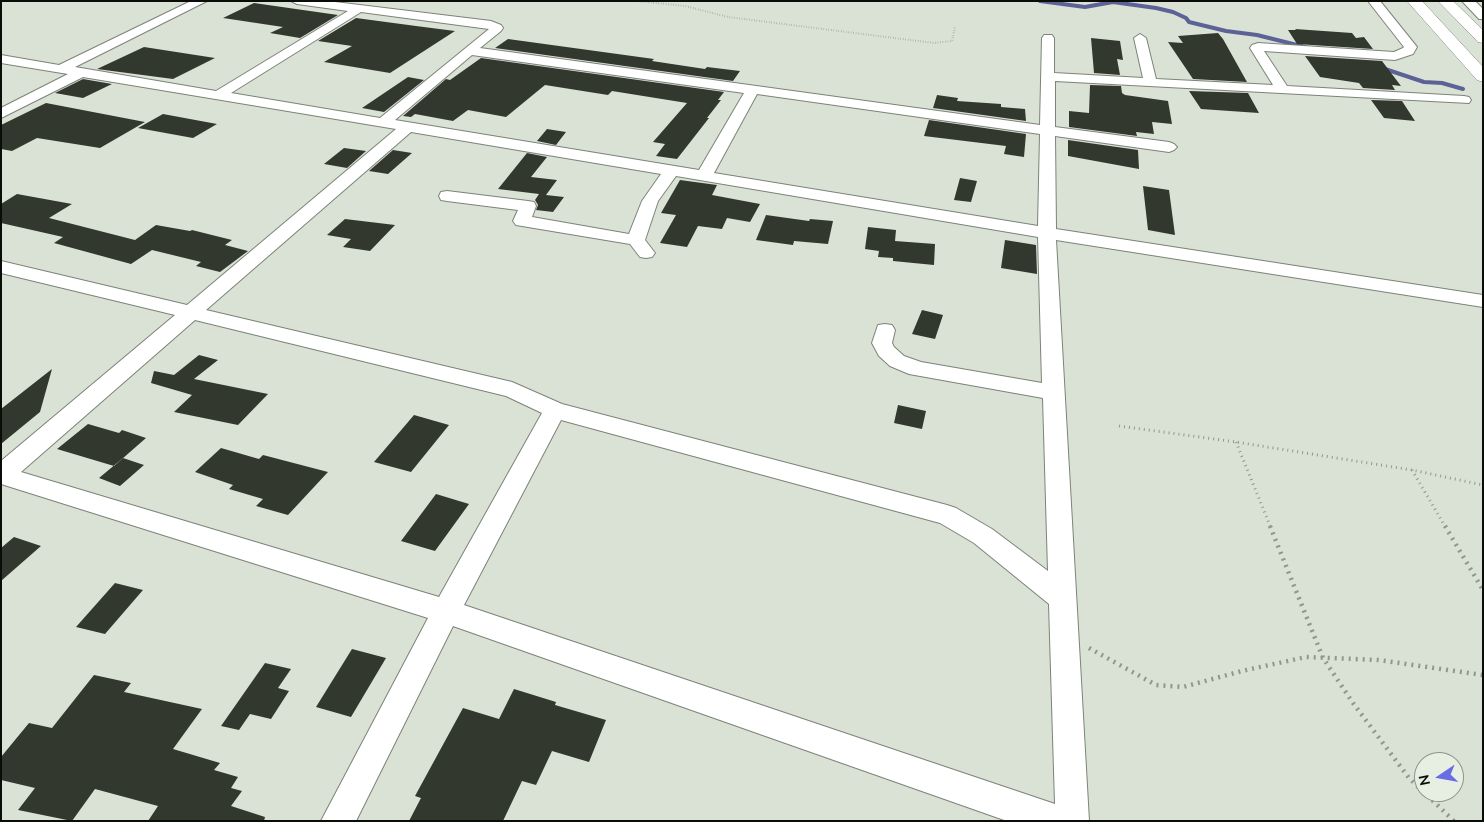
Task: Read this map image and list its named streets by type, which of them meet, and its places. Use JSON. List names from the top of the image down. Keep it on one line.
{"north":"left"}
